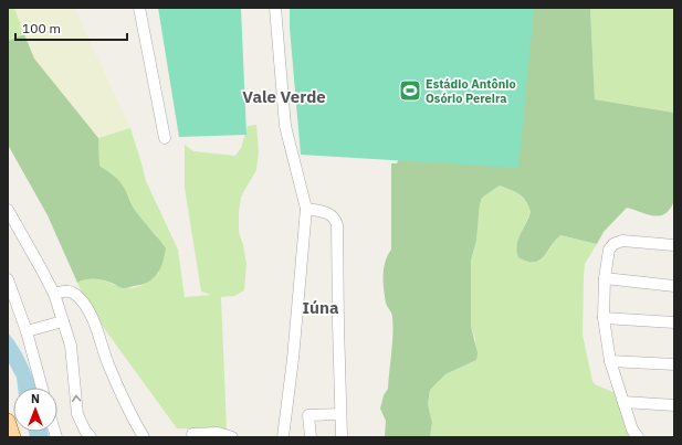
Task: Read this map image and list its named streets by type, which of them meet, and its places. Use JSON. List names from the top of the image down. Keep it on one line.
{"districts":["Vale Verde","Iúna"],"places":{"sports":["Estádio Antônio Osório Pereira"]},"scale_bar":"100 m","north":"top"}
